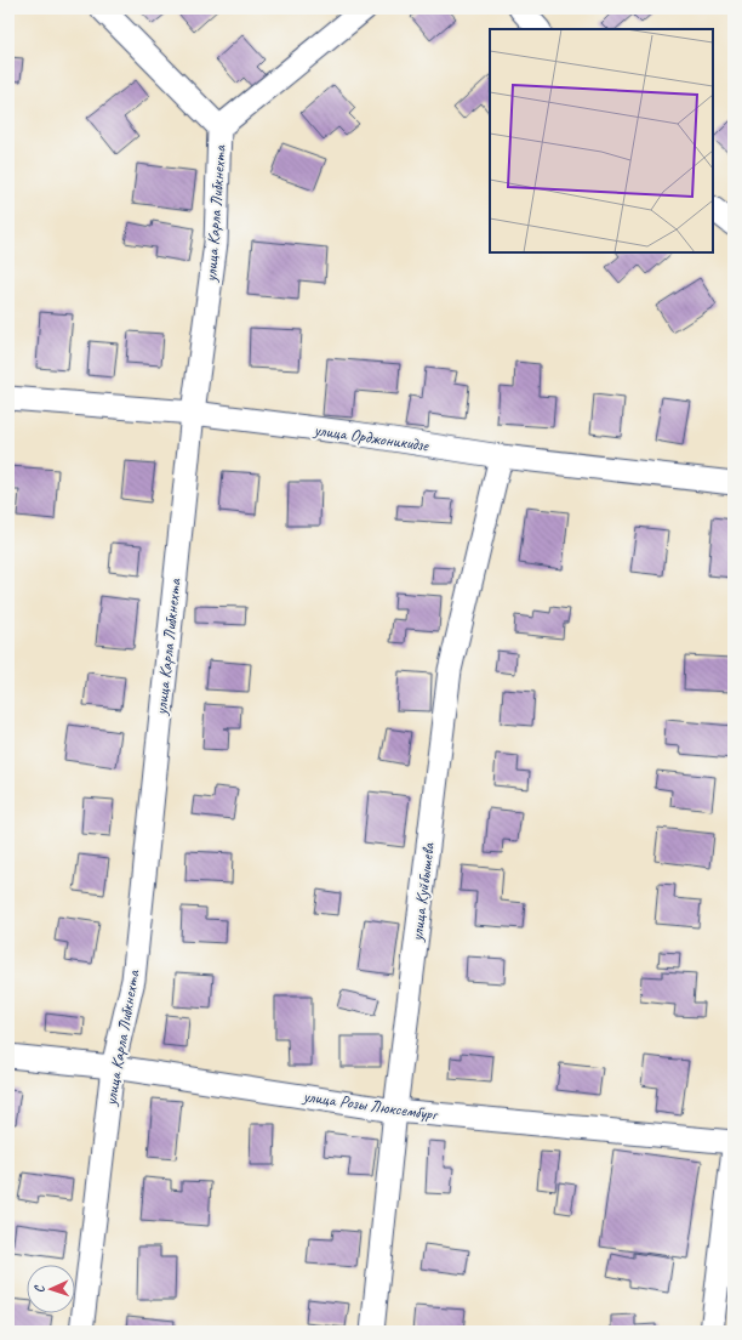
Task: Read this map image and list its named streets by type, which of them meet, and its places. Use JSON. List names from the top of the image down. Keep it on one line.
{"streets":{"street":["улица Карла Либкнехта","улица Орджоникидзе","улица Куйбышева","улица Розы Люксембург"]},"crossings":[["улица Карла Либкнехта","улица Орджоникидзе"],["улица Карла Либкнехта","улица Розы Люксембург"],["улица Орджоникидзе","улица Куйбышева"],["улица Куйбышева","улица Розы Люксембург"]],"north":"left"}
